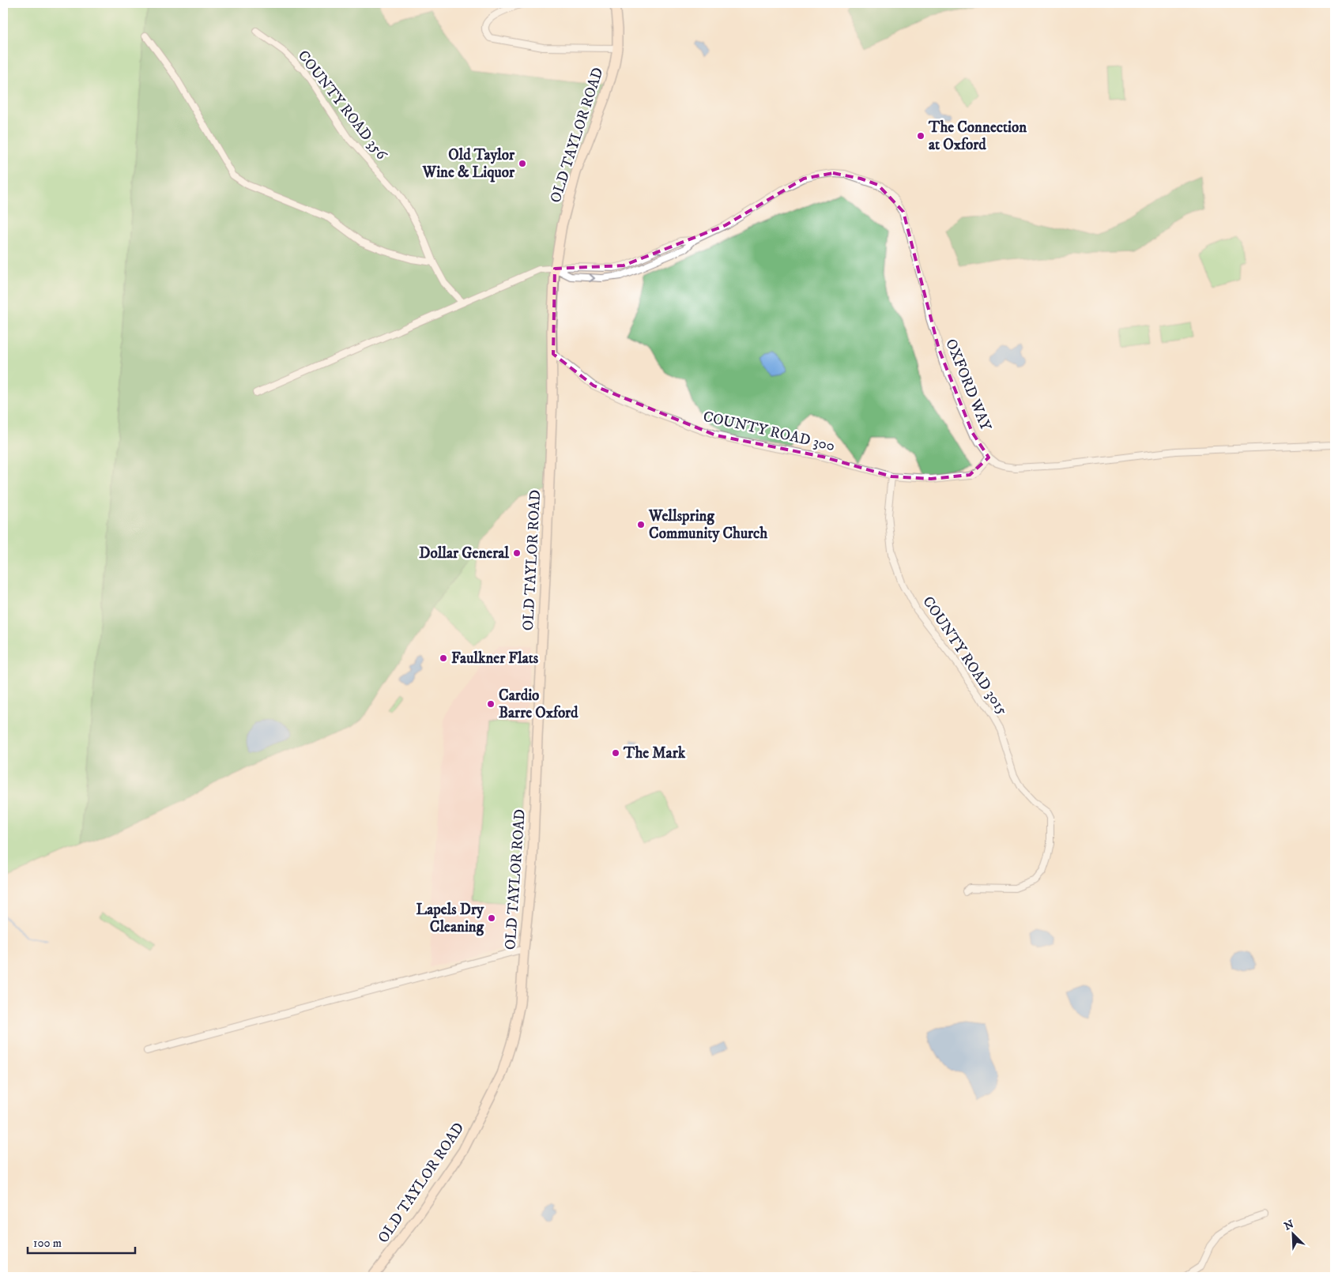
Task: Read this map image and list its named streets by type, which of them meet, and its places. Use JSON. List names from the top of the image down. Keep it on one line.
{"streets":{"street":["COUNTY ROAD 356","OLD TAYLOR ROAD","OXFORD WAY","COUNTY ROAD 300","COUNTY ROAD 3015"]},"crossings":[["OLD TAYLOR ROAD","OXFORD WAY"],["OLD TAYLOR ROAD","COUNTY ROAD 300"],["OXFORD WAY","COUNTY ROAD 300"],["COUNTY ROAD 300","COUNTY ROAD 3015"]],"places":["The Connection at Oxford","Old Taylor Wine & Liquor","Wellspring Community Church","Dollar General","Faulkner Flats","Cardio Barre Oxford","The Mark","Lapels Dry Cleaning"],"scale_bar":"100 m","north":"top left"}
